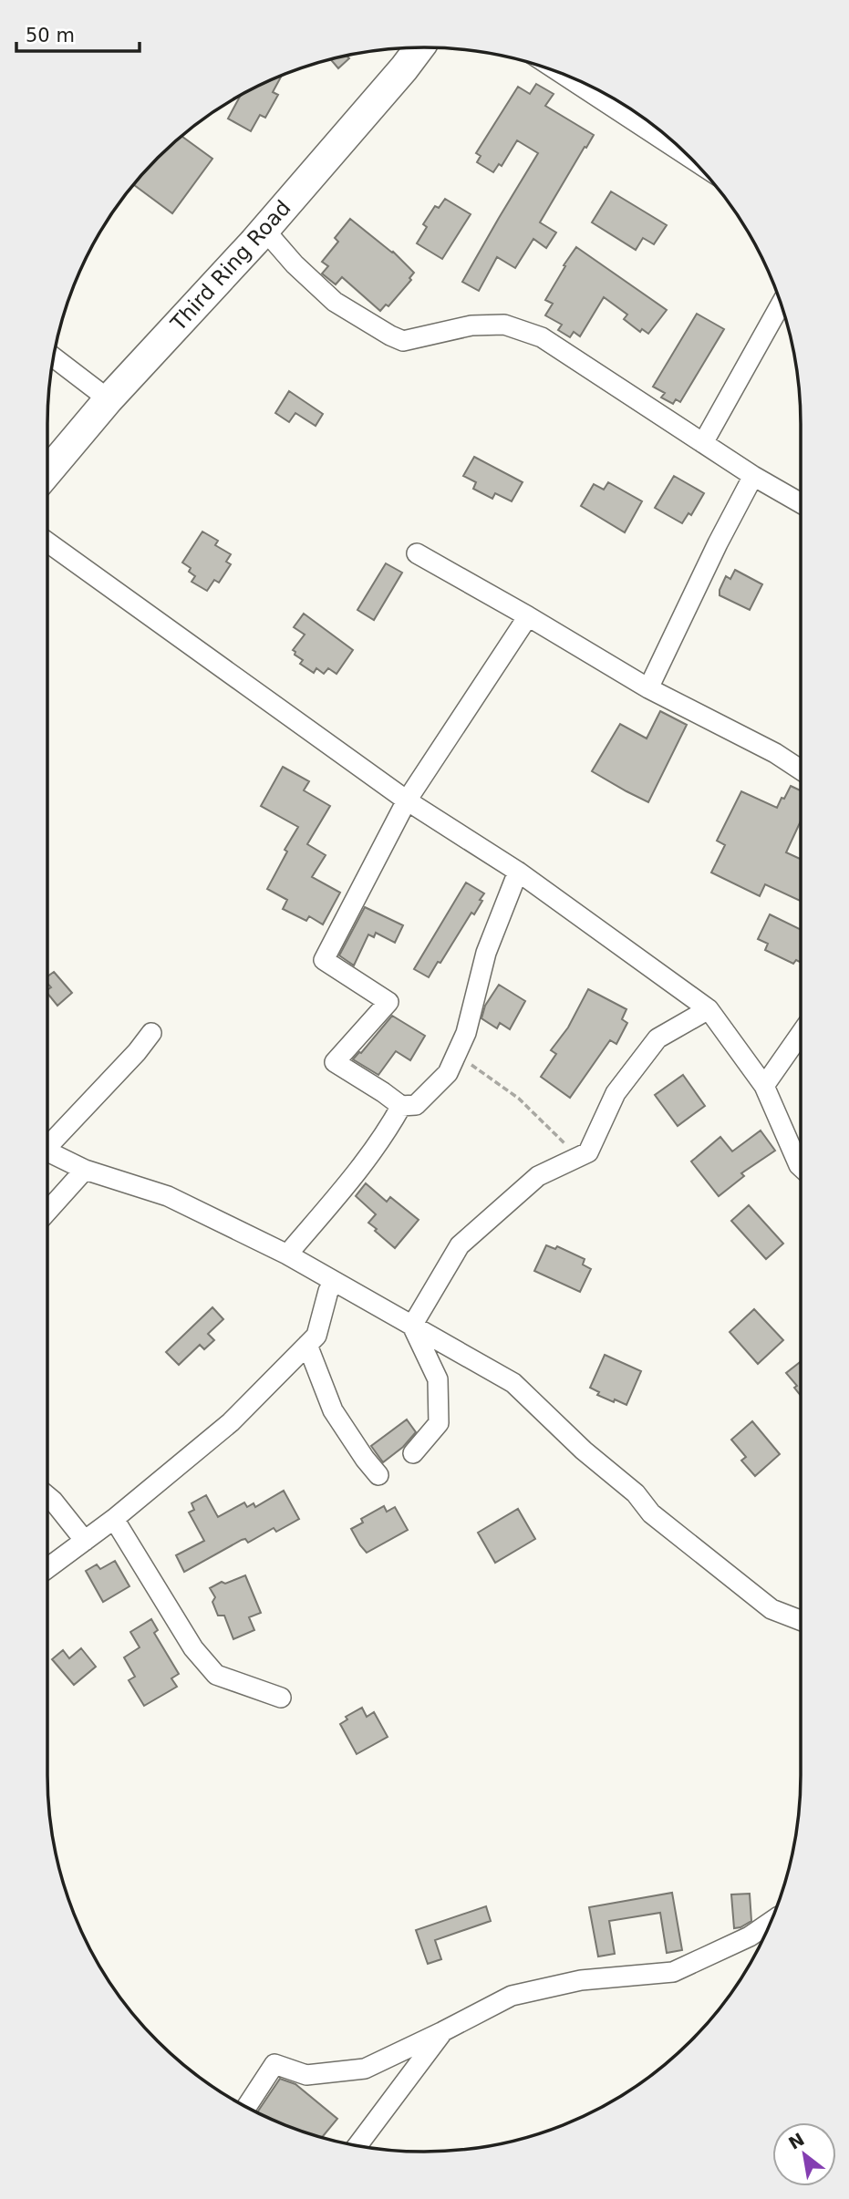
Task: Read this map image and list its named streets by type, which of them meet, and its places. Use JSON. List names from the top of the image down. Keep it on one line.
{"streets":{"street":["Third Ring Road"]},"scale_bar":"50 m","north":"top left"}
